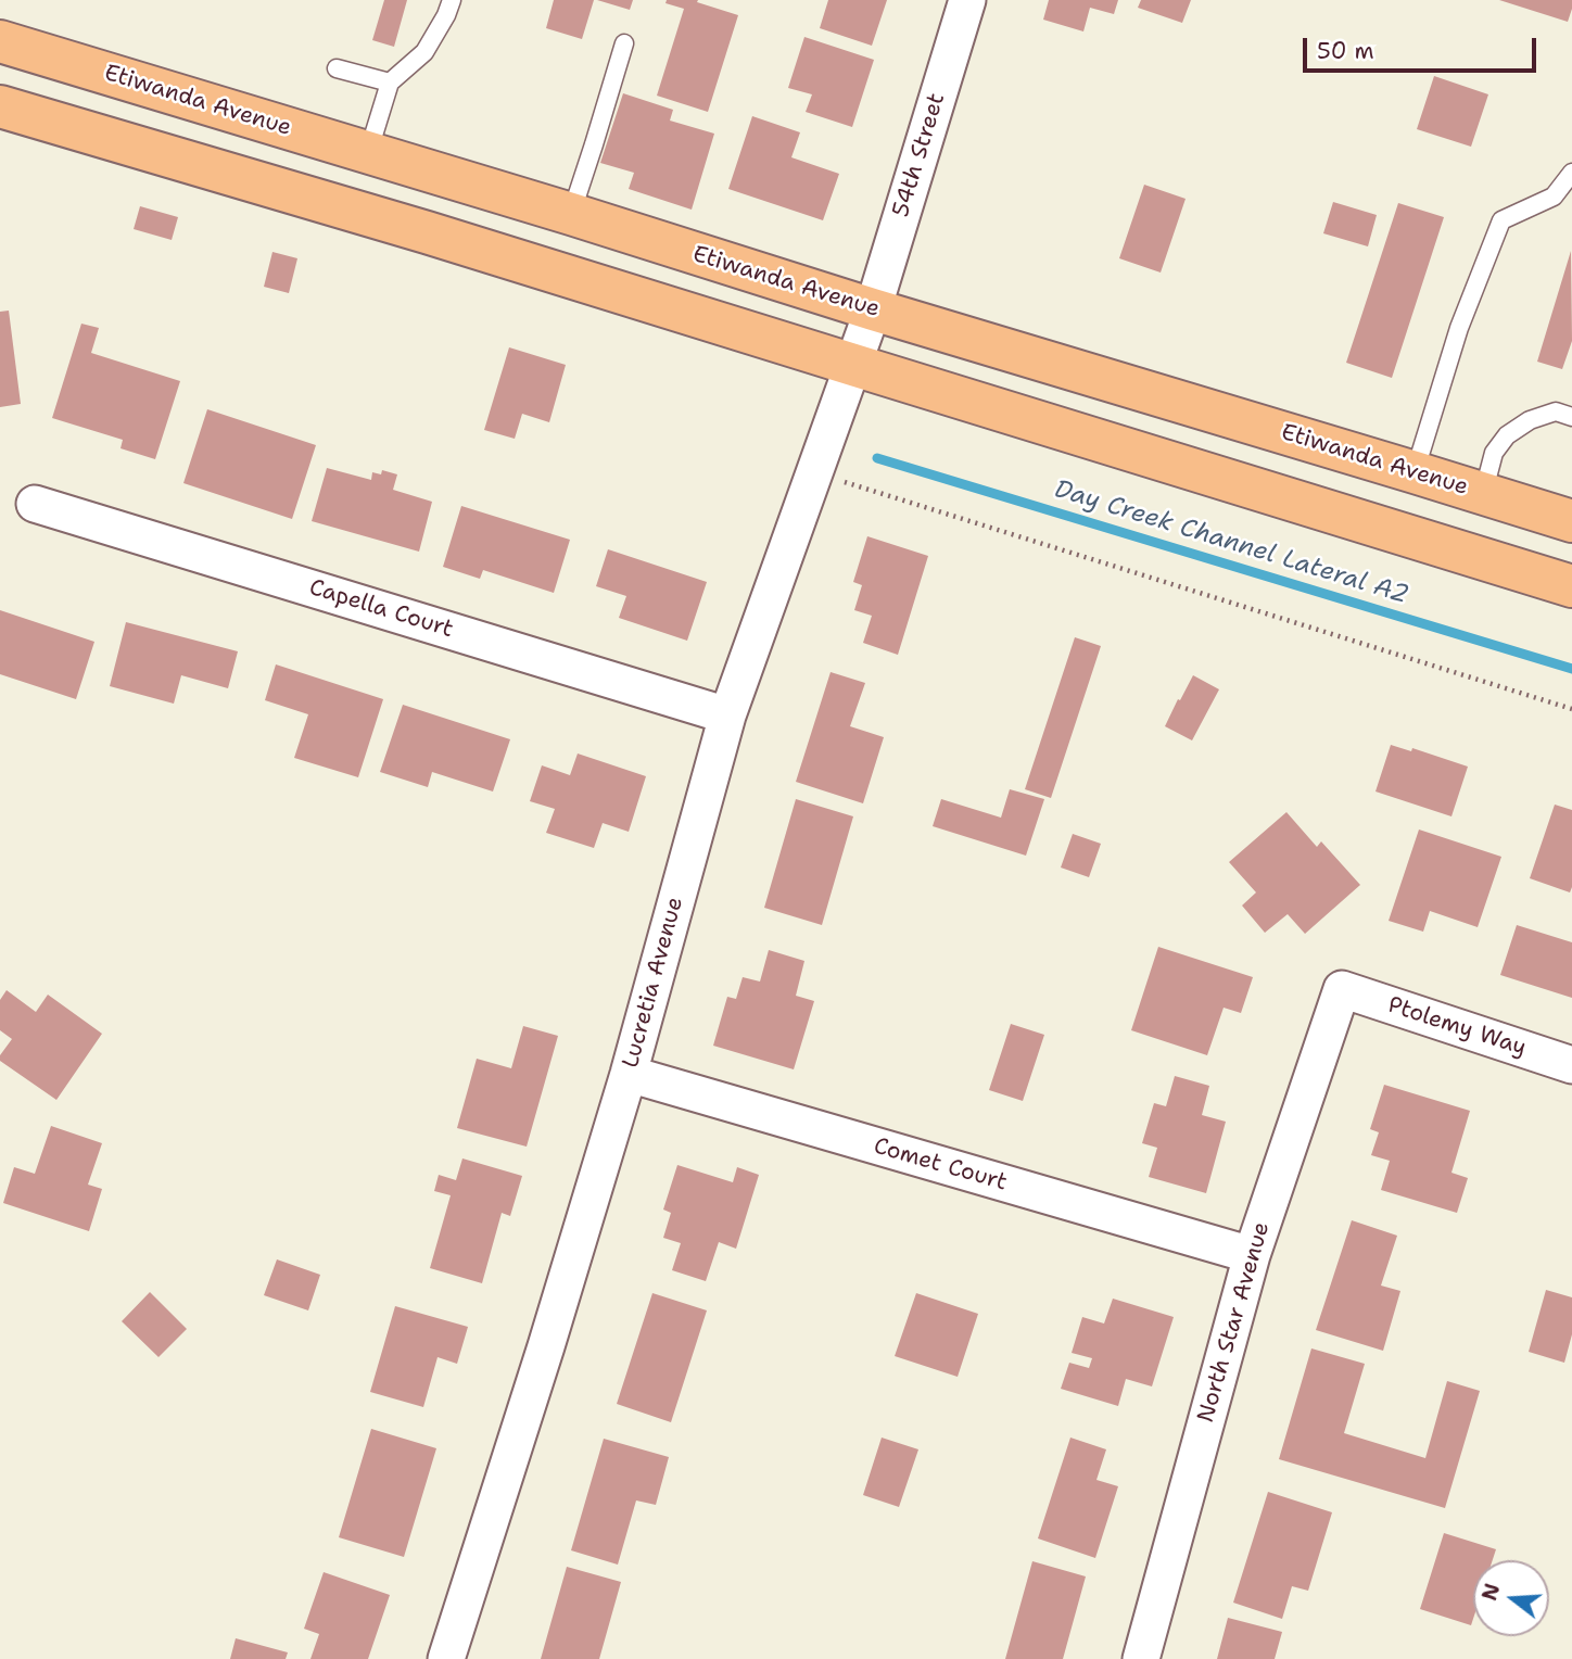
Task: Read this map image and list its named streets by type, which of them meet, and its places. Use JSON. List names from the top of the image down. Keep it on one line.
{"streets":{"main road":["Etiwanda Avenue"],"street":["54th Street","Capella Court","Lucretia Avenue","Ptolemy Way","Comet Court","North Star Avenue"]},"crossings":[["Etiwanda Avenue","54th Street"],["Etiwanda Avenue","Lucretia Avenue"],["54th Street","Lucretia Avenue"],["Capella Court","Lucretia Avenue"],["Lucretia Avenue","Comet Court"],["Ptolemy Way","North Star Avenue"],["Comet Court","North Star Avenue"]],"water":["Day Creek Channel Lateral A2"],"scale_bar":"50 m","north":"left"}
